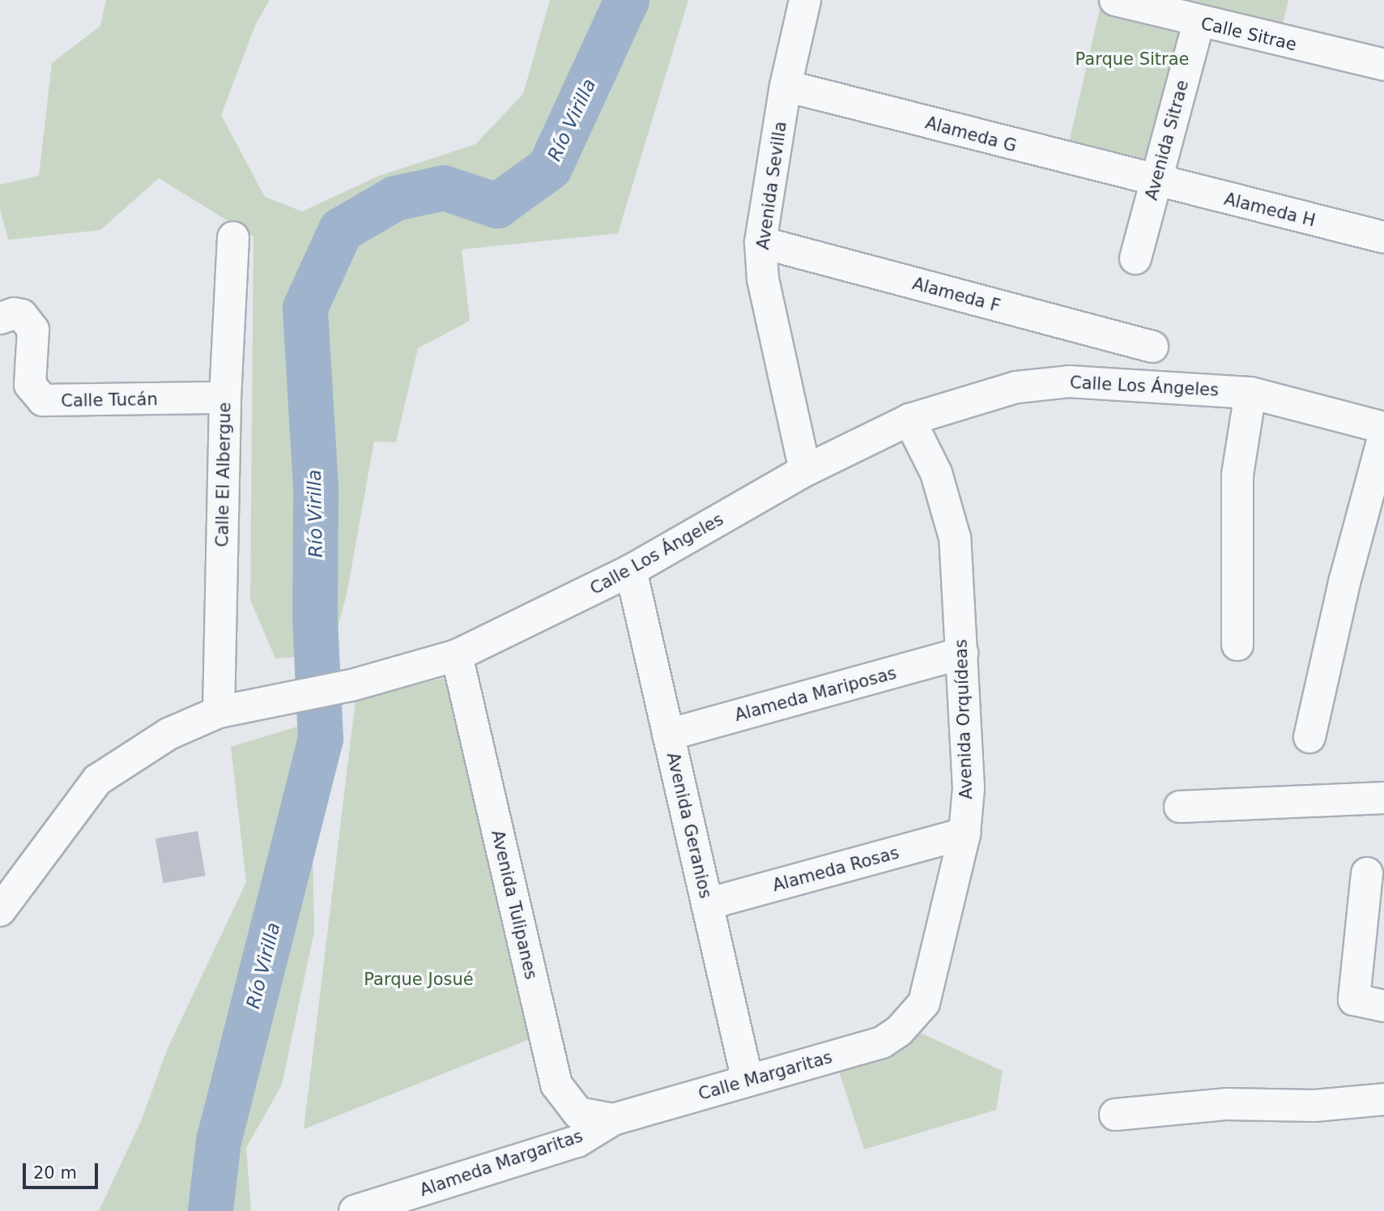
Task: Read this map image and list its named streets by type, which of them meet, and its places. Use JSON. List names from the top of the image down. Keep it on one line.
{"streets":{"street":["Calle Sitrae","Alameda G","Avenida Sitrae","Avenida Sevilla","Alameda H","Alameda F","Calle Los Ángeles","Calle Tucán","Calle El Albergue","Alameda Mariposas","Avenida Orquídeas","Avenida Geranios","Alameda Rosas","Avenida Tulipanes","Calle Margaritas","Alameda Margaritas"]},"crossings":[["Calle Sitrae","Avenida Sitrae"],["Alameda G","Avenida Sitrae"],["Alameda G","Avenida Sevilla"],["Alameda G","Alameda H"],["Avenida Sitrae","Alameda H"],["Avenida Sevilla","Alameda F"],["Avenida Sevilla","Calle Los Ángeles"],["Calle Los Ángeles","Calle El Albergue"],["Calle Los Ángeles","Avenida Orquídeas"],["Calle Los Ángeles","Avenida Geranios"],["Calle Los Ángeles","Avenida Tulipanes"],["Calle Tucán","Calle El Albergue"],["Alameda Mariposas","Avenida Orquídeas"],["Alameda Mariposas","Avenida Geranios"],["Avenida Orquídeas","Alameda Rosas"],["Avenida Orquídeas","Calle Margaritas"],["Avenida Geranios","Alameda Rosas"],["Avenida Geranios","Calle Margaritas"],["Avenida Tulipanes","Calle Margaritas"],["Avenida Tulipanes","Alameda Margaritas"],["Calle Margaritas","Alameda Margaritas"]],"water":["Río Virilla"],"parks":["Parque Sitrae","Parque Josué"],"scale_bar":"20 m"}
